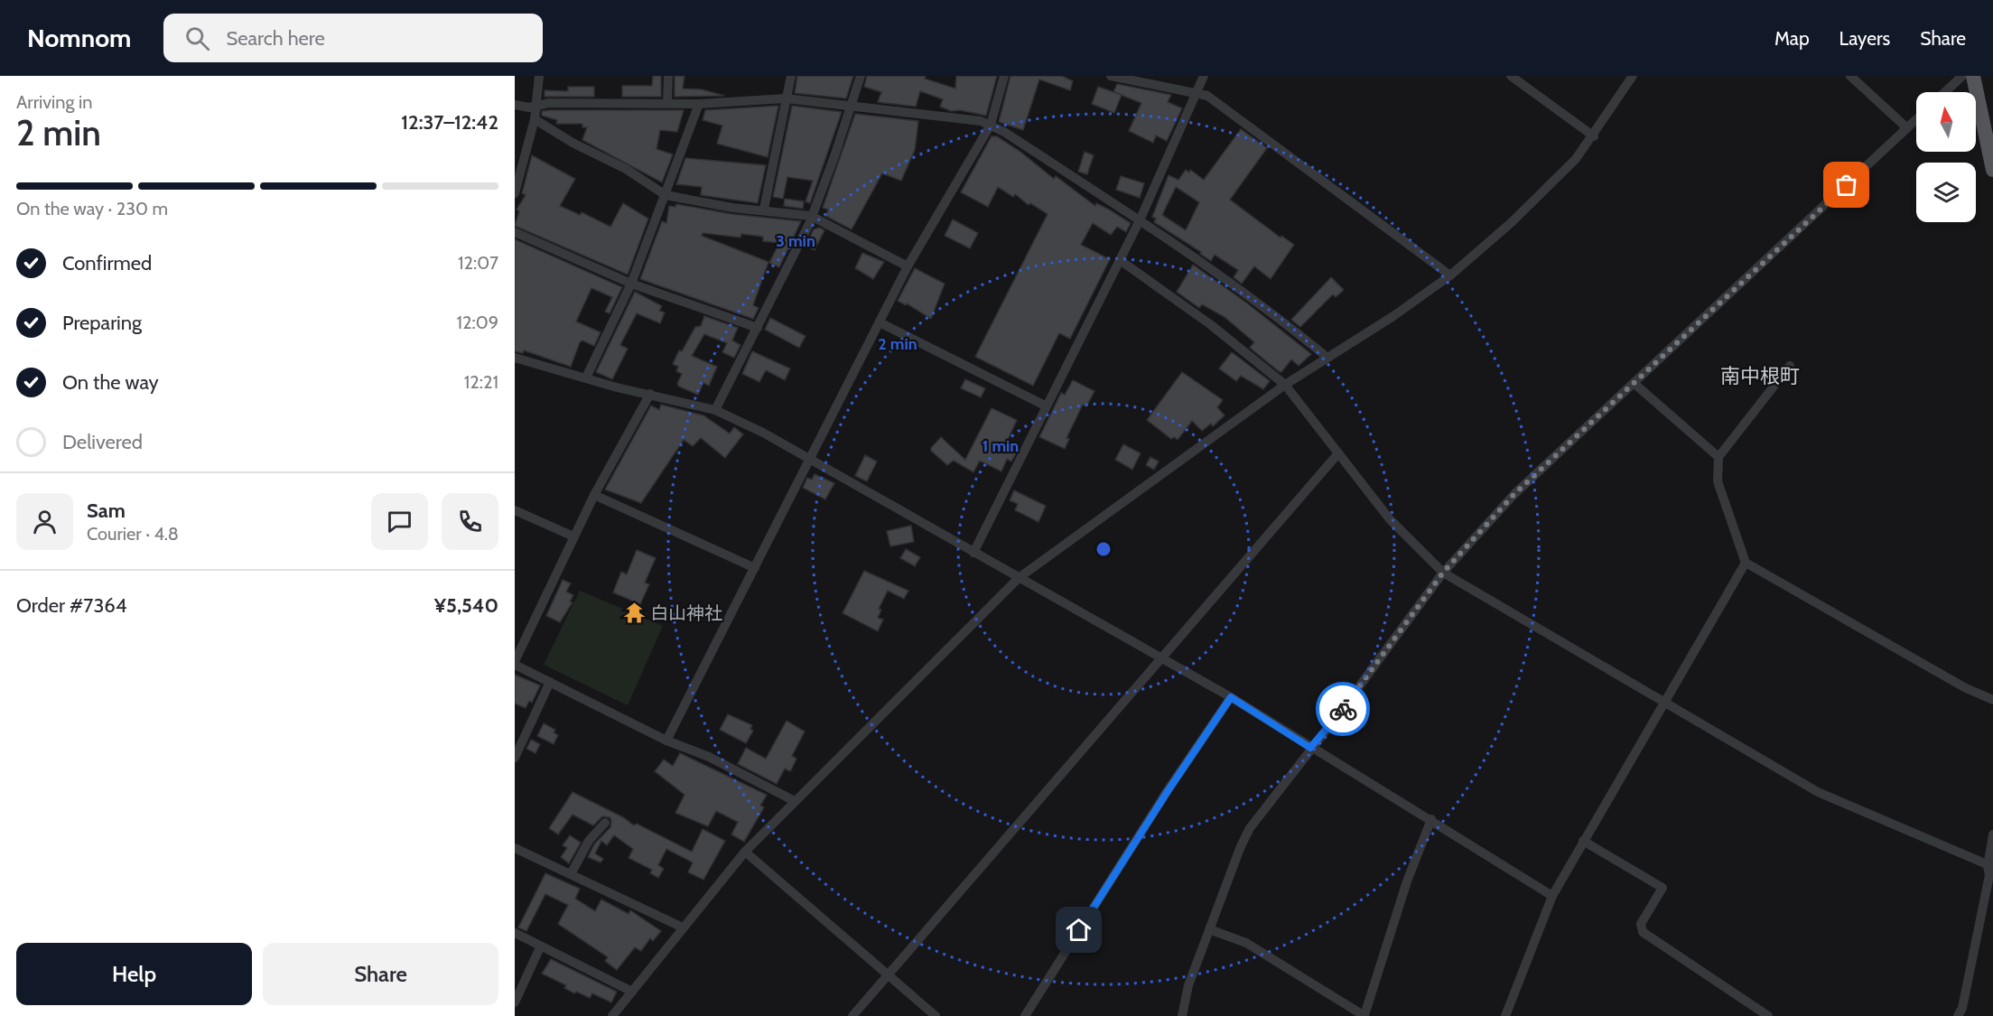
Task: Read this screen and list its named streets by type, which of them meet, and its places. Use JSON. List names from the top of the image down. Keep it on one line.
{"districts":["南中根町"],"places":{"temple":["白山神社"]},"north":"top","page":{"header":"Nomnom","search":"Search here","nav":["Map","Layers","Share"],"heading":["2 min","Arriving in","12:37–12:42"],"panel":["Sam","Courier · 4.8","Order #7364","¥5,540"],"bar":"On the way · 230 m","list":[["Confirmed","12:07"],["Preparing","12:09"],["On the way","12:21"],"Delivered"],"buttons":["Help","Share"]},"rings":["3 min","2 min","1 min"]}
